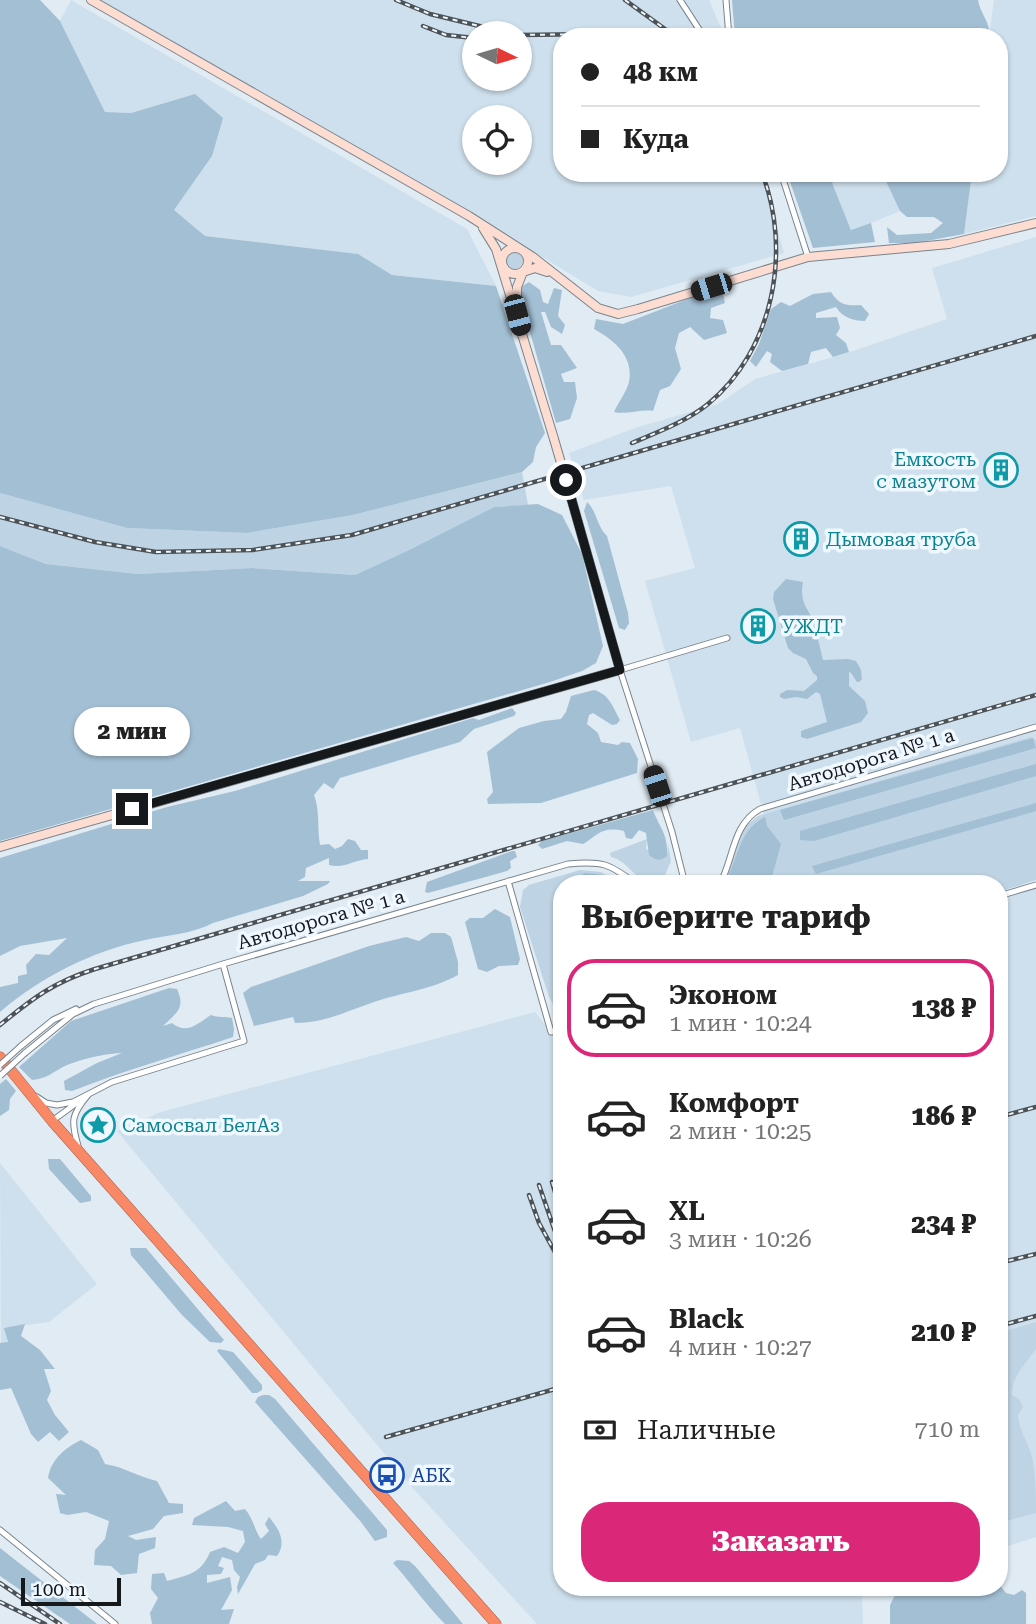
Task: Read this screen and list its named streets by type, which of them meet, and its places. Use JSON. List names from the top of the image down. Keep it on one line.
{"streets":{"street":["Автодорога № 1 а"]},"places":{"building":["Емкость с мазутом","Дымовая труба","УЖДТ"],"place":["Самосвал БелАз"],"bus stop":["АБК"]},"scale_bar":"100 m","north":"right","page":{"banner":["48 км","Куда"],"bubble":"2 мин","heading":"Выберите тариф","list":[{"name":"Эконом","note":"1 мин · 10:24","value":"138 ₽"},{"name":"Комфорт","note":"2 мин · 10:25","value":"186 ₽"},{"name":"XL","note":"3 мин · 10:26","value":"234 ₽"},{"name":"Black","note":"4 мин · 10:27","value":"210 ₽"}],"pay":["Наличные","710 m"],"buttons":"Заказать","scale":"100 m"}}
